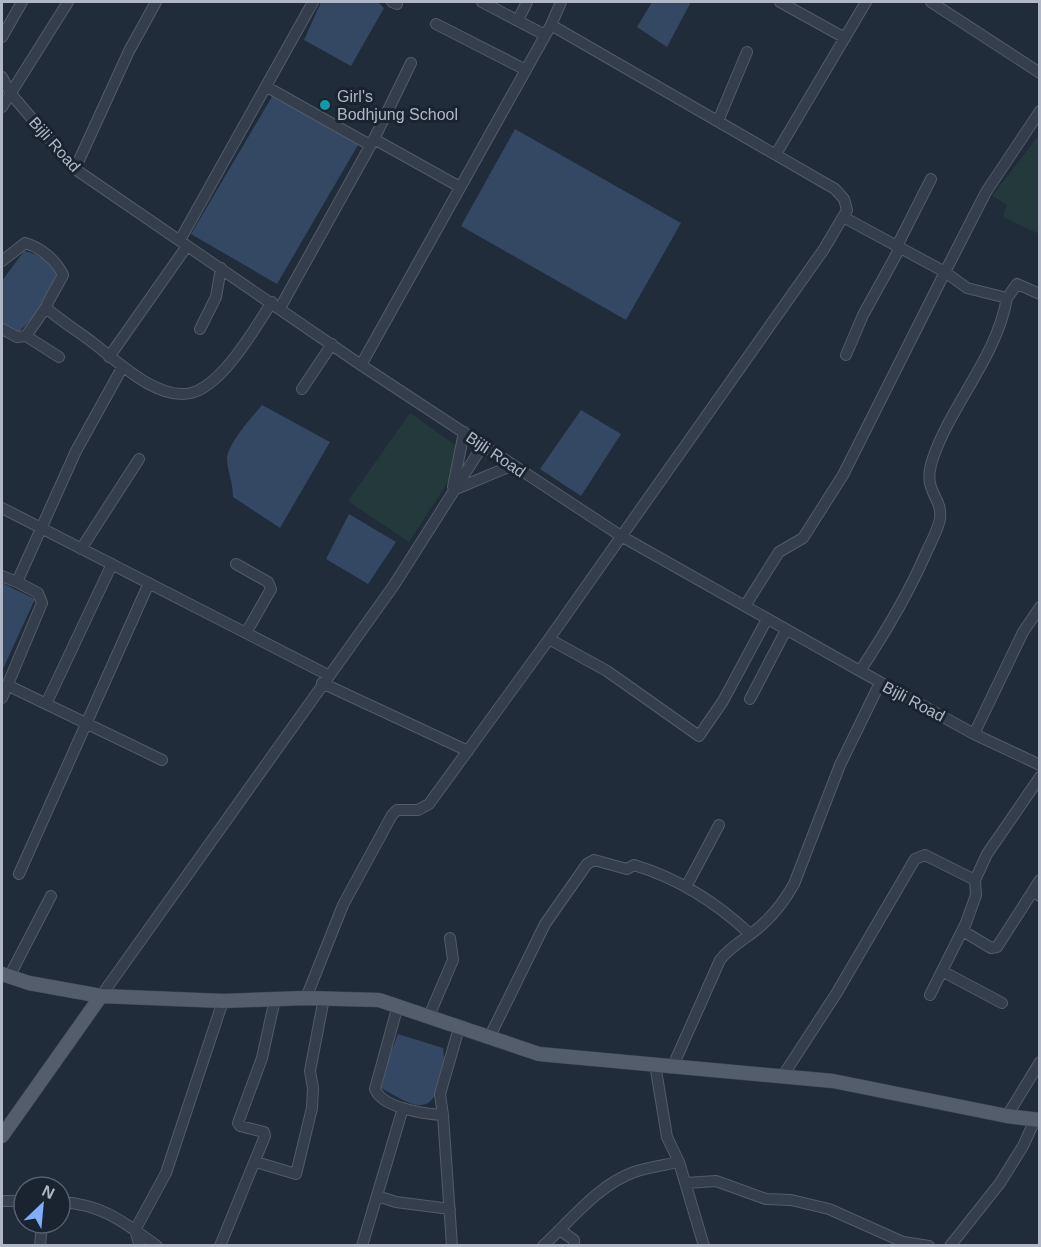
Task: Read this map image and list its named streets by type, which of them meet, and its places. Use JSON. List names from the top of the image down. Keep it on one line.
{"streets":{"street":["Bijli Road"]},"places":["Girl's Bodhjung School"],"north":"top right"}
